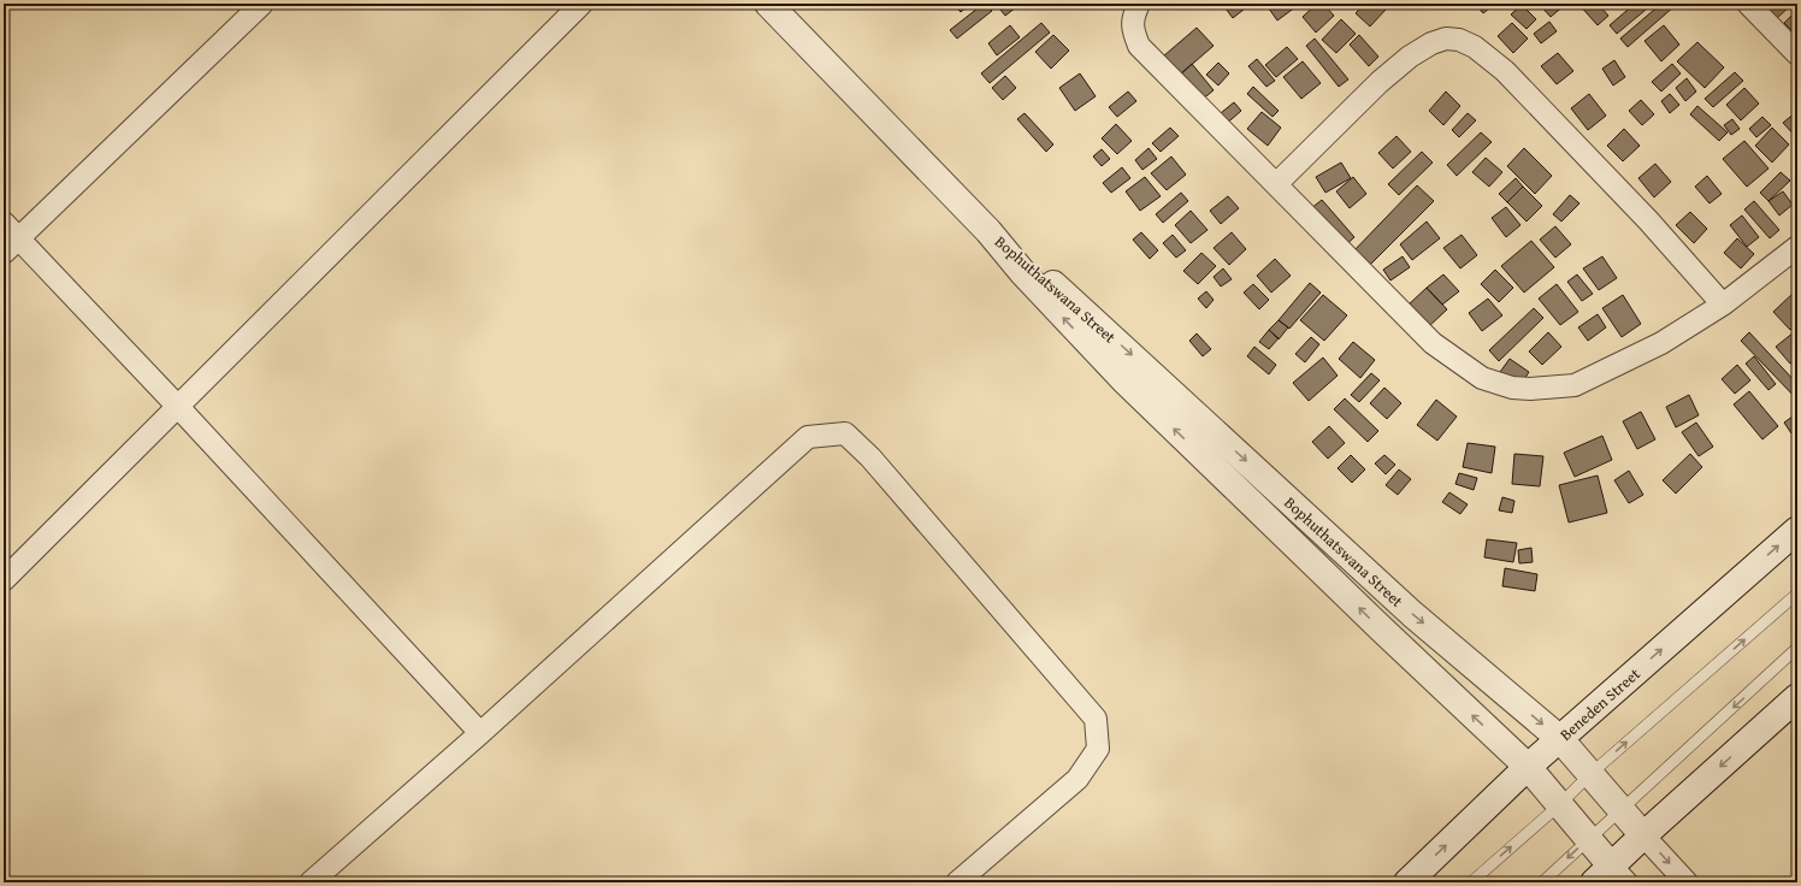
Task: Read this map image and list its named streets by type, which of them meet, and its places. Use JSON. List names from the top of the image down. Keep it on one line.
{"streets":{"street":["Bophuthatswana Street","Beneden Street"]},"crossings":[["Bophuthatswana Street","Beneden Street"]]}
